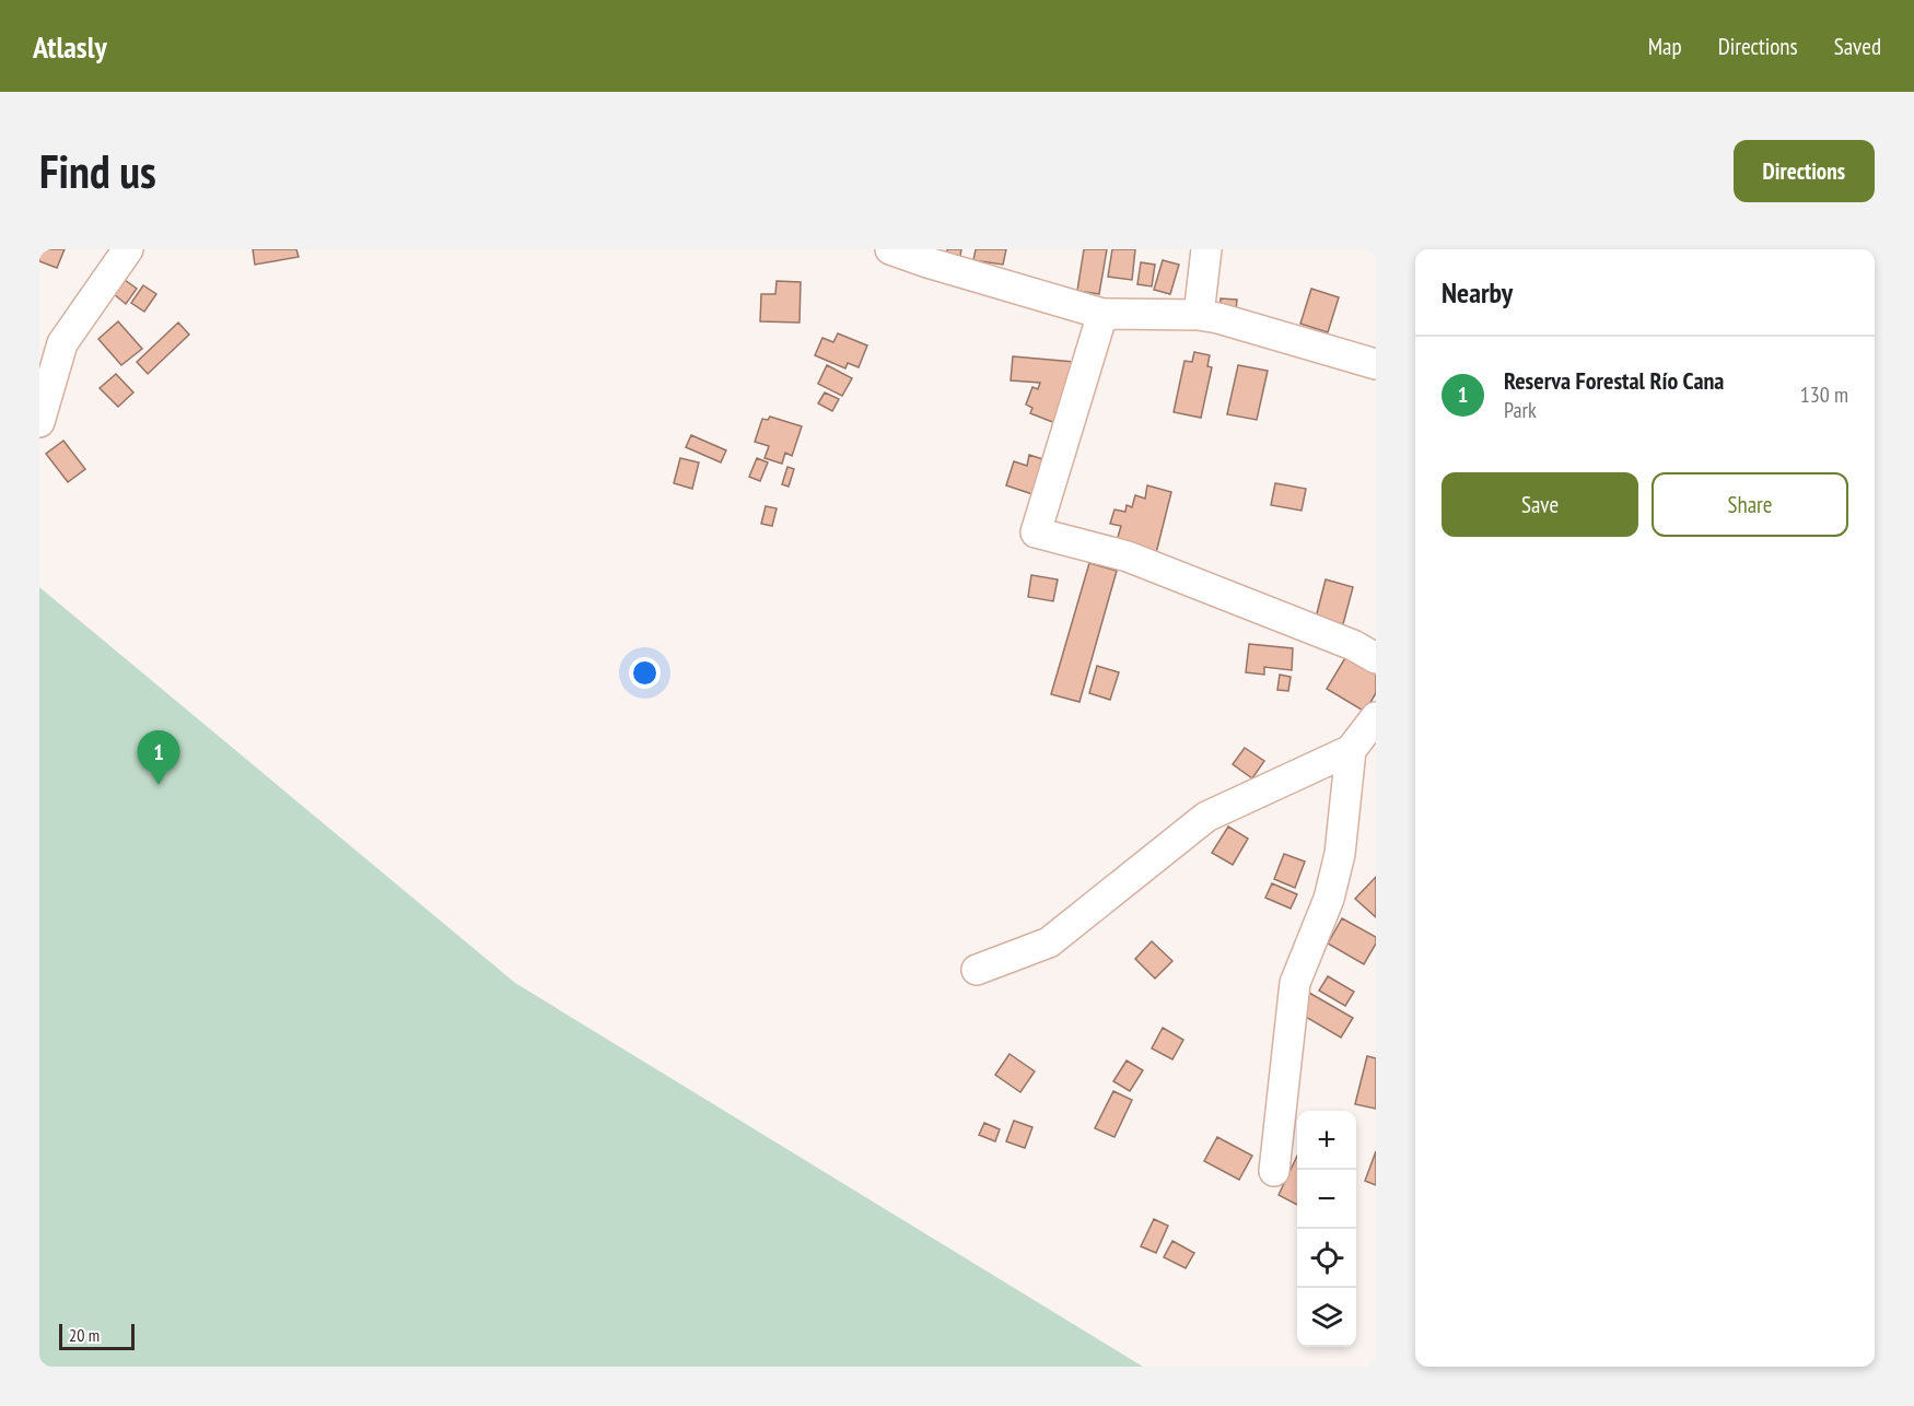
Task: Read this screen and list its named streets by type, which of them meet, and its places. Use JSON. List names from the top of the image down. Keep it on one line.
{"scale_bar":"20 m","page":{"header":"Atlasly","nav":["Map","Directions","Saved"],"buttons":["Directions",["Save","Share"]],"title":"Find us","heading":"Nearby","list":[{"mark":"1","name":"Reserva Forestal Río Cana","note":"Park","value":"130 m"}],"pins":"1","map_buttons":["+","−"],"scale":"20 m"}}
